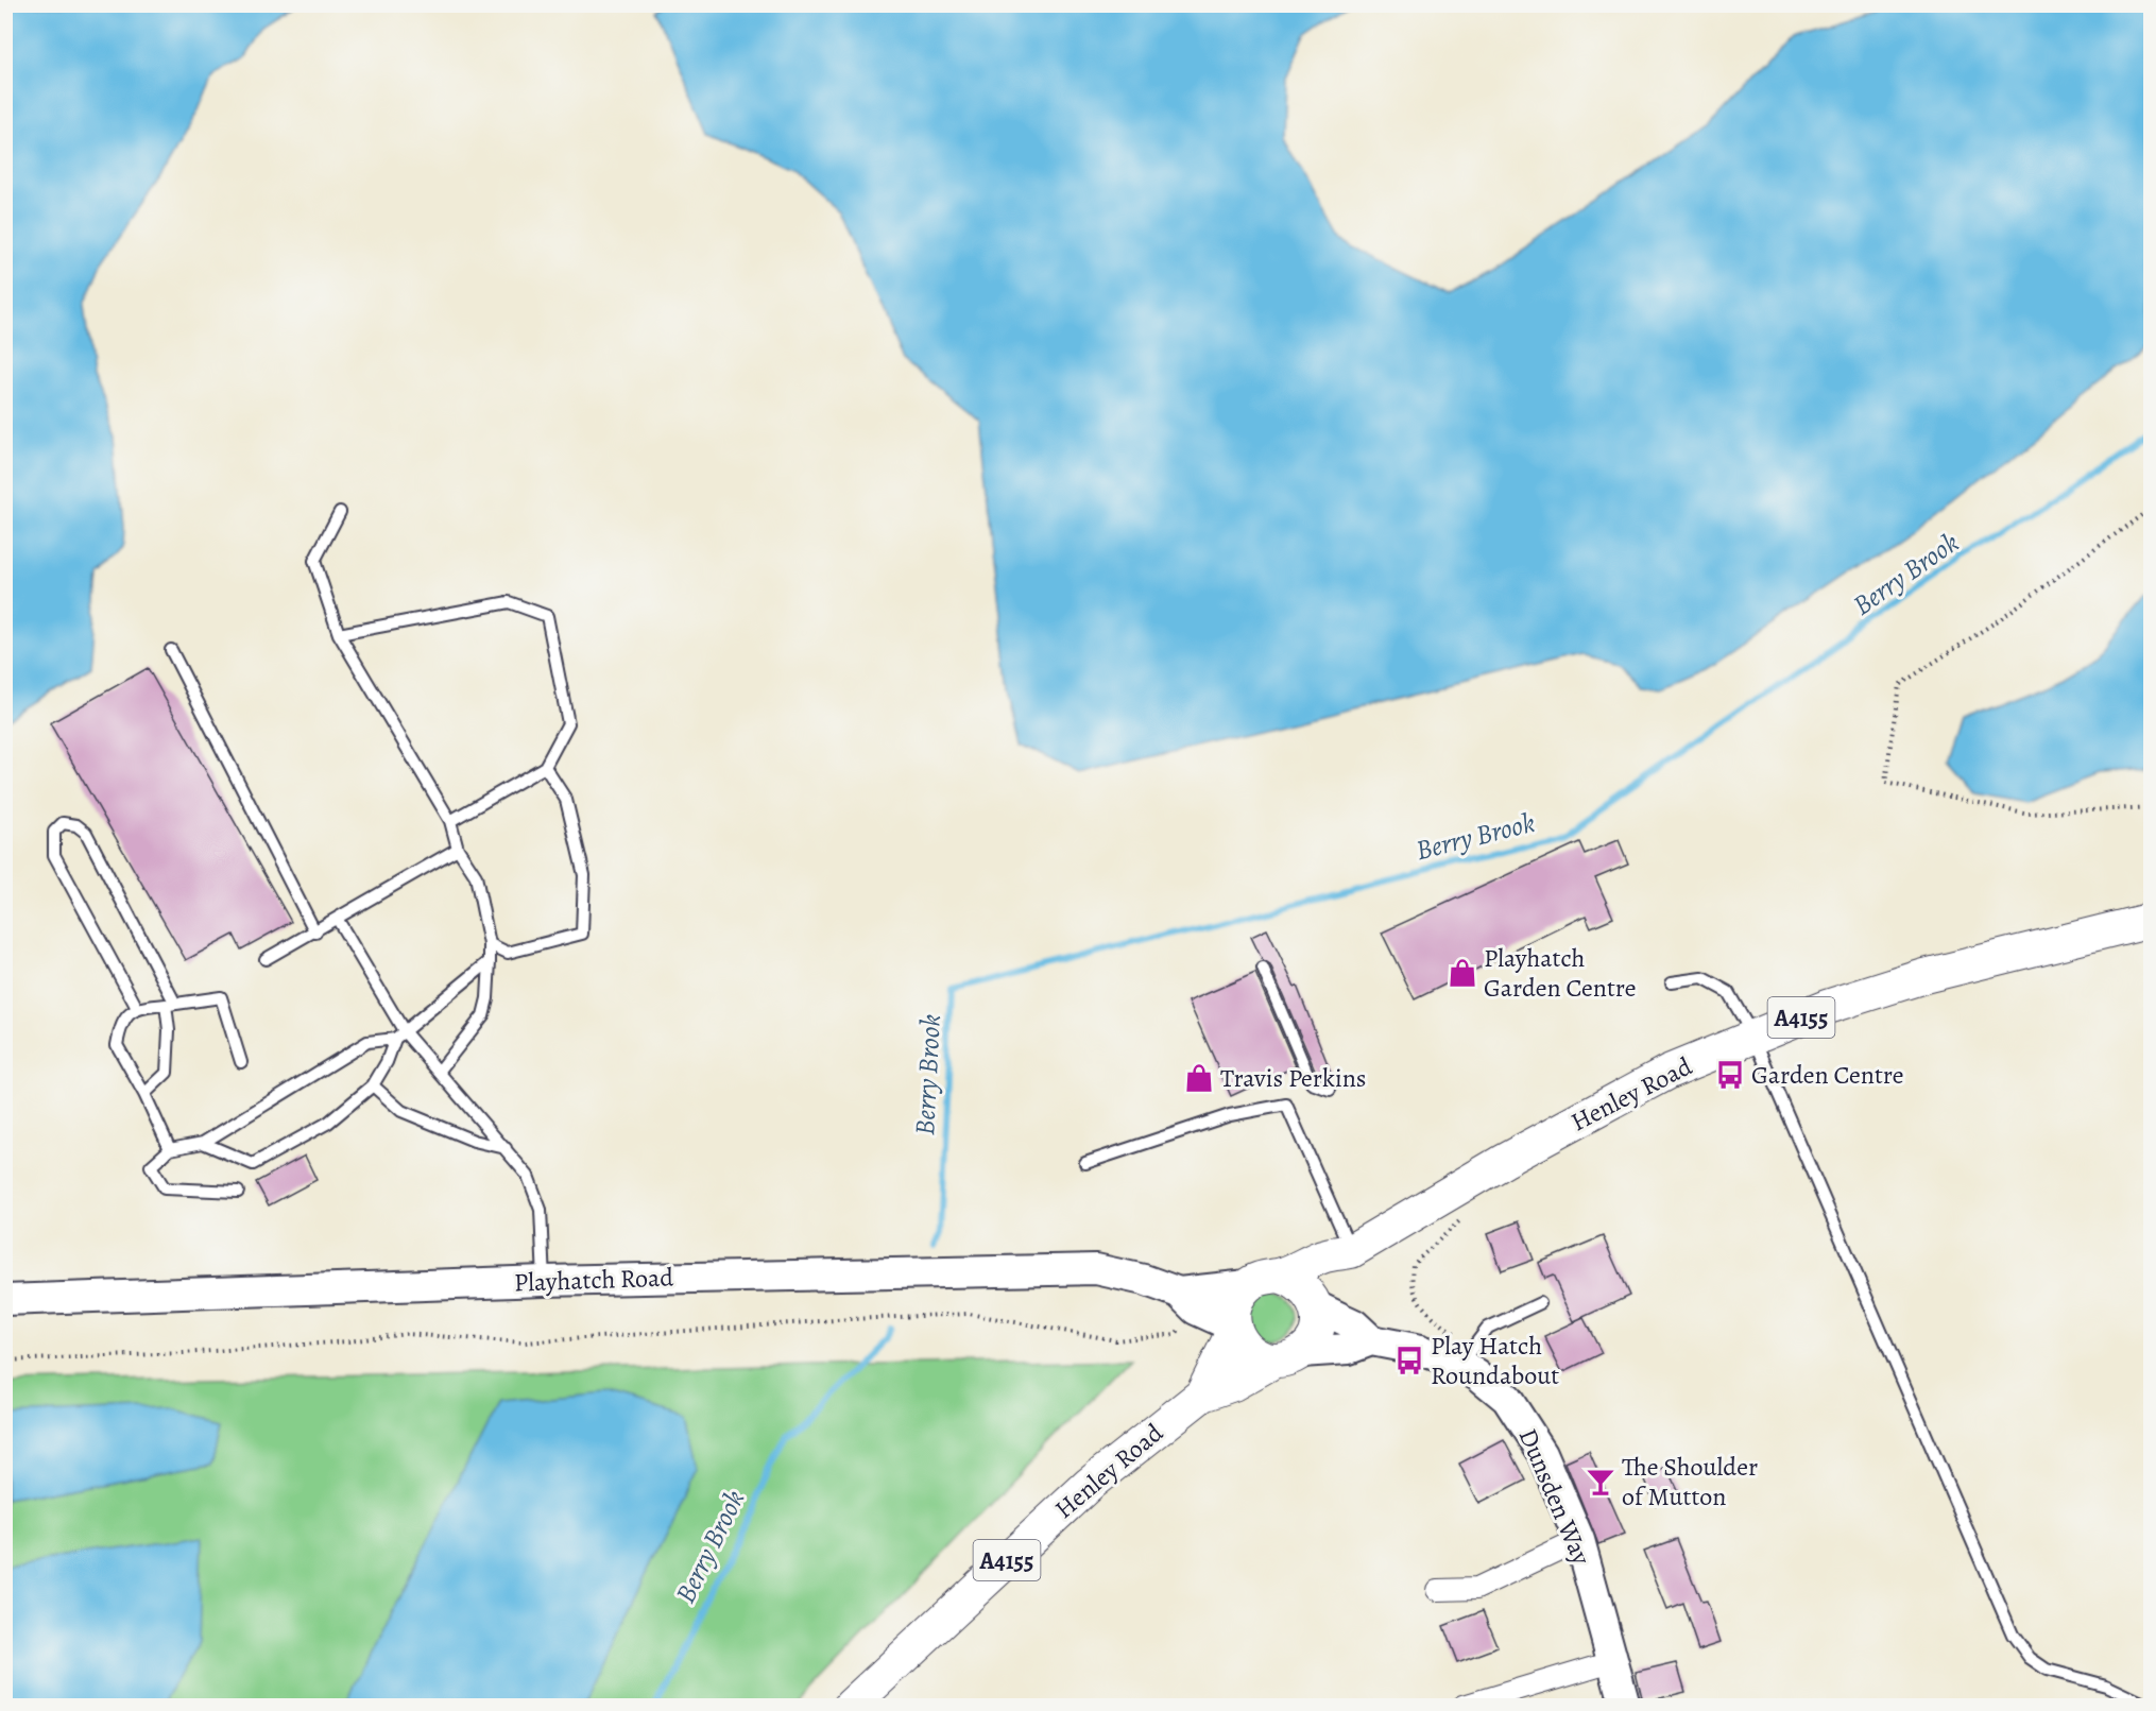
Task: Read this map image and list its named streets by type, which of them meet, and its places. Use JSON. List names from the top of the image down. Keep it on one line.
{"streets":{"main road":["A4155","Henley Road","Playhatch Road","Dunsden Way"]},"crossings":[["Henley Road","Playhatch Road"],["Henley Road","Dunsden Way"],["Playhatch Road","Dunsden Way"]],"water":["Berry Brook"],"places":{"shop":["Playhatch Garden Centre","Travis Perkins"],"bus stop":["Garden Centre","Play Hatch Roundabout"],"bar":["The Shoulder of Mutton"]}}
